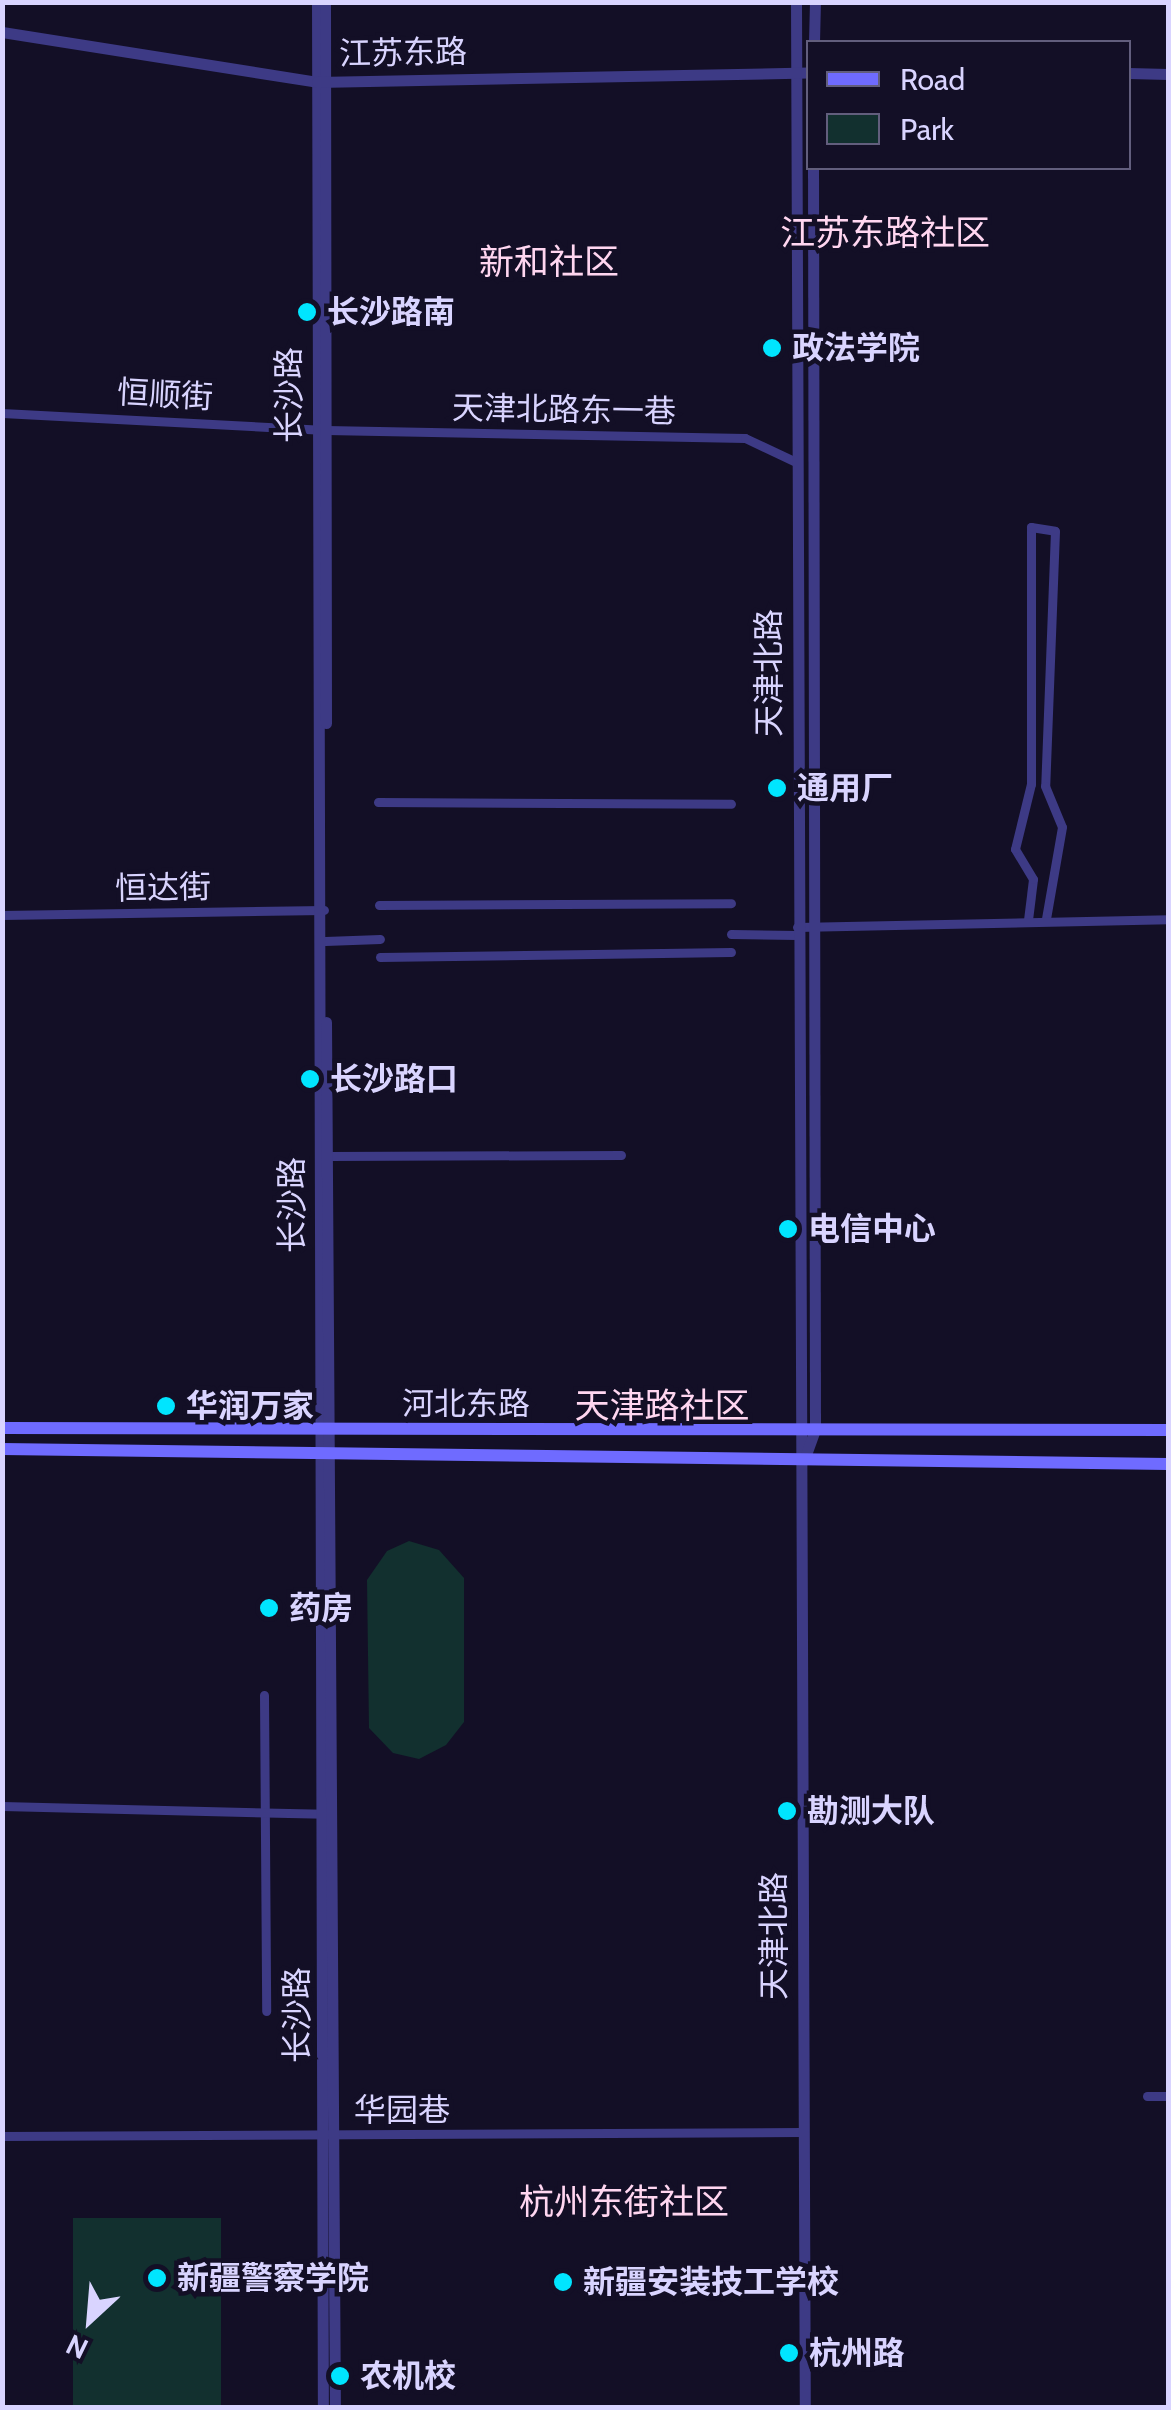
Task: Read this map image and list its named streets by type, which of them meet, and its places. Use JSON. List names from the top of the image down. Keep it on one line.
{"streets":{"main road":["河北东路"],"street":["江苏东路","恒顺街","长沙路","天津北路东一巷","天津北路","恒达街","华园巷"]},"crossings":[["江苏东路","长沙路"],["江苏东路","天津北路"],["恒顺街","长沙路"],["恒顺街","天津北路东一巷"],["长沙路","天津北路东一巷"],["长沙路","恒达街"],["长沙路","河北东路"],["长沙路","华园巷"],["天津北路东一巷","天津北路"],["天津北路","河北东路"],["天津北路","华园巷"]],"districts":["江苏东路社区","新和社区","天津路社区","杭州东街社区"],"places":["长沙路南","政法学院","通用厂","长沙路口","电信中心","华润万家","药房","勘测大队","新疆警察学院","新疆安装技工学校","杭州路","农机校"],"legend":["Road","Park"],"north":"bottom left"}
